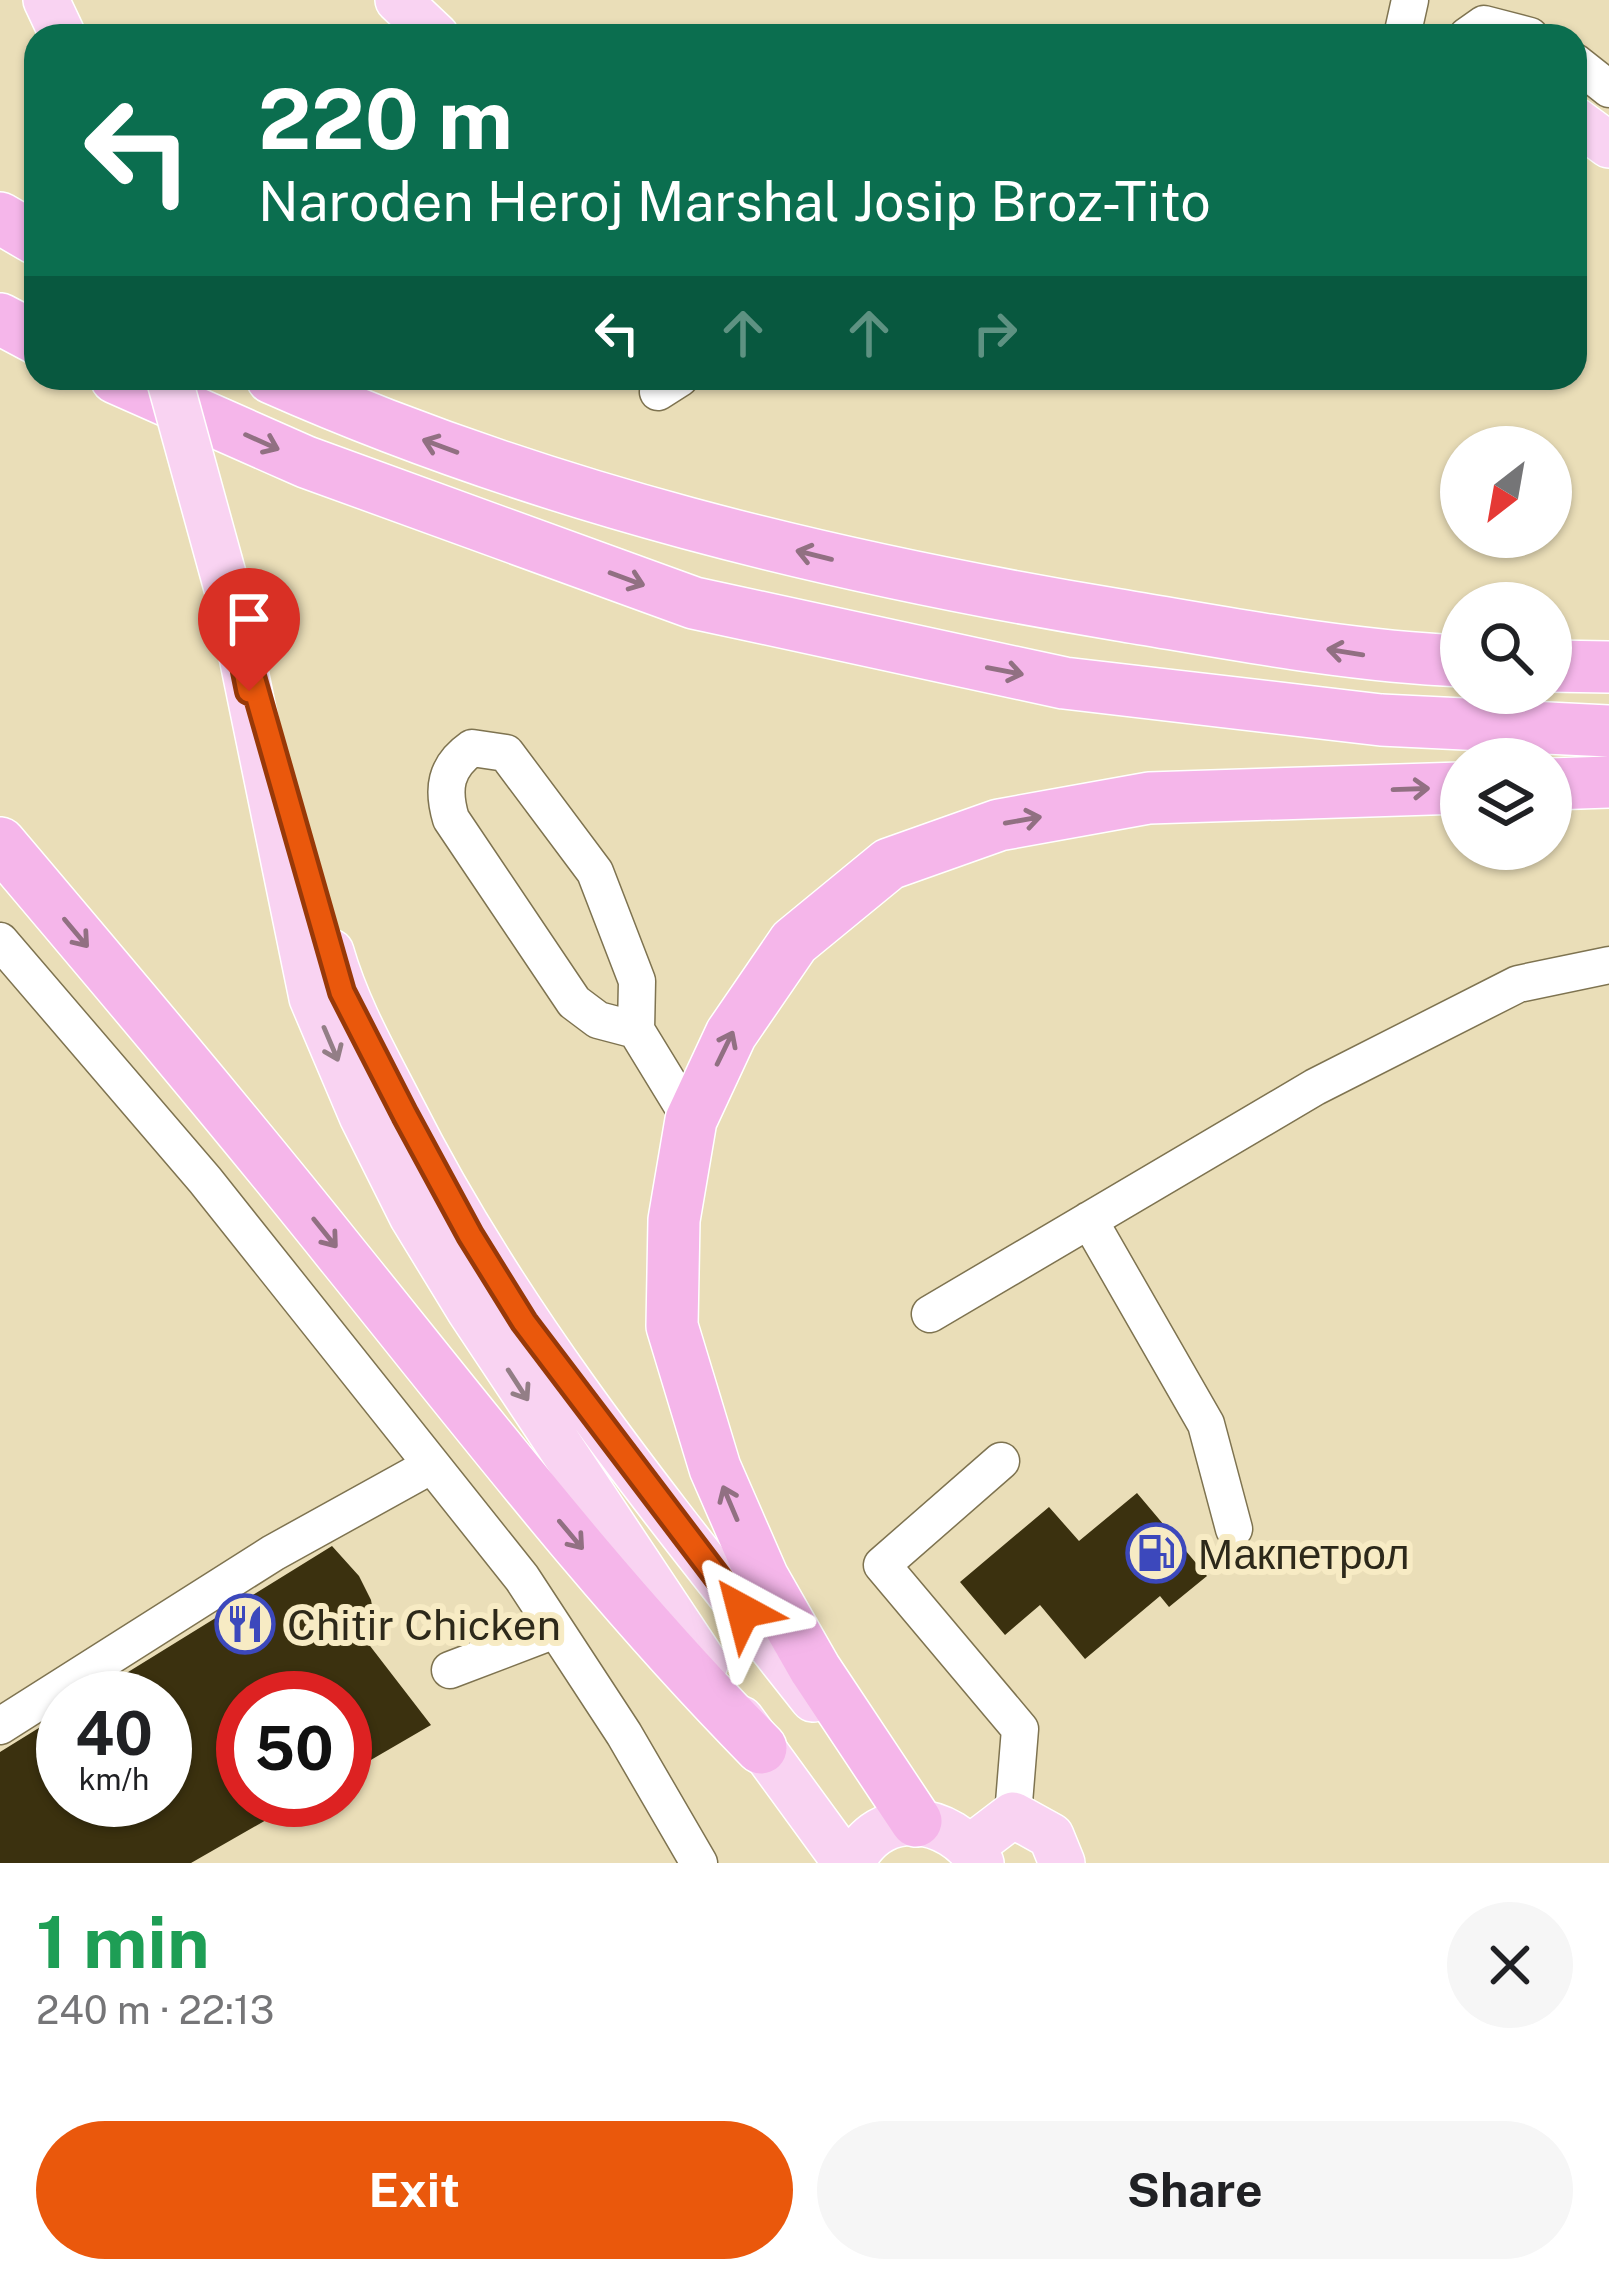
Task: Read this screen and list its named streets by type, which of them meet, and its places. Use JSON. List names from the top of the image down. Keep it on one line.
{"places":{"fuel station":["Макпетрол"],"restaurant":["Chitir Chicken"]},"north":"bottom left","page":{"turn":["220 m","Naroden Heroj Marshal Josip Broz-Tito"],"speed":"40 km/h","limit":"50","heading":["1 min","240 m · 22:13"],"buttons":["Exit","Share"]}}
